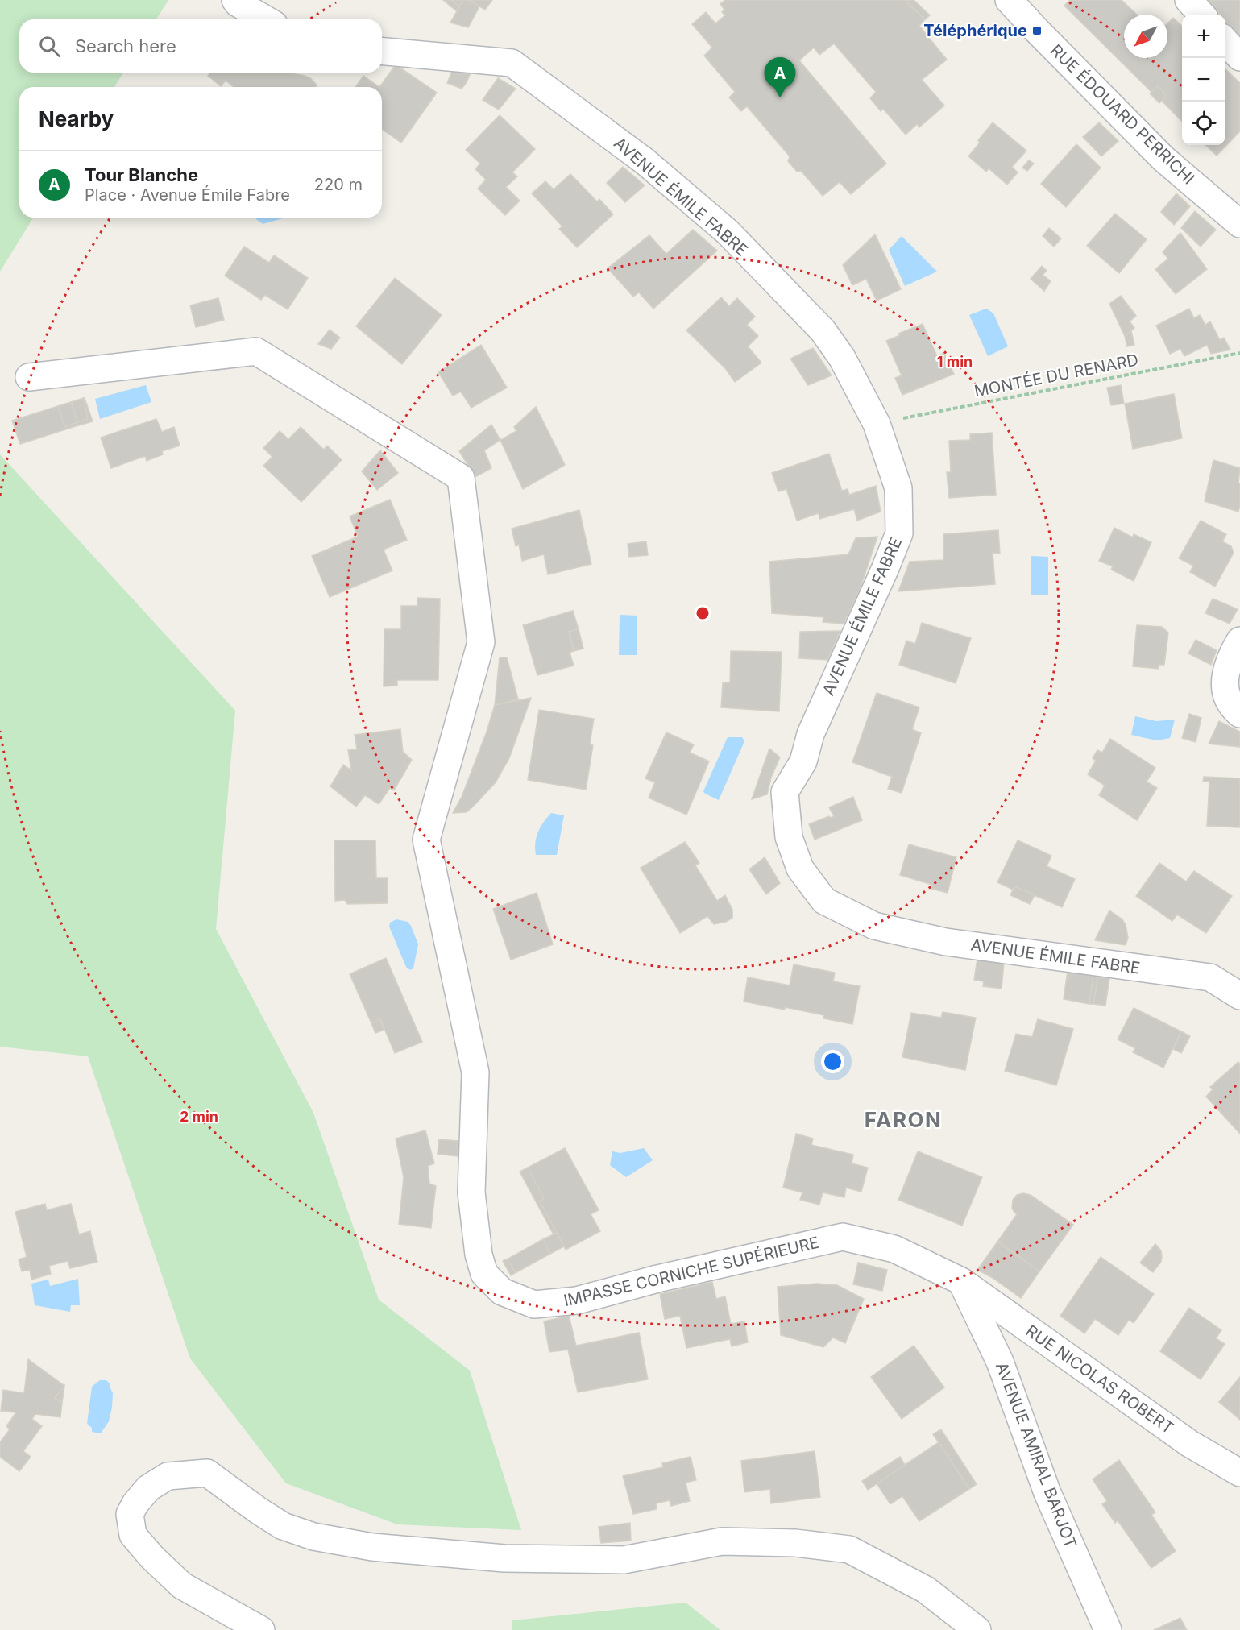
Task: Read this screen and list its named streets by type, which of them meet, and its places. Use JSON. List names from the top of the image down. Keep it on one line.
{"streets":{"street":["RUE ÉDOUARD PERRICHI","AVENUE ÉMILE FABRE","IMPASSE CORNICHE SUPÉRIEURE","RUE NICOLAS ROBERT","AVENUE AMIRAL BARJOT"],"path":["MONTÉE DU RENARD"]},"crossings":[["AVENUE ÉMILE FABRE","MONTÉE DU RENARD"],["IMPASSE CORNICHE SUPÉRIEURE","RUE NICOLAS ROBERT"],["IMPASSE CORNICHE SUPÉRIEURE","AVENUE AMIRAL BARJOT"],["RUE NICOLAS ROBERT","AVENUE AMIRAL BARJOT"]],"districts":["FARON"],"places":{"transit":["Téléphérique"]},"north":"bottom left","page":{"map_buttons":["+","−"],"search":"Search here","pins":"A","heading":"Nearby","list":[{"mark":"A","name":"Tour Blanche","note":"Place · Avenue Émile Fabre","value":"220 m"}]},"rings":["1 min","2 min"]}
